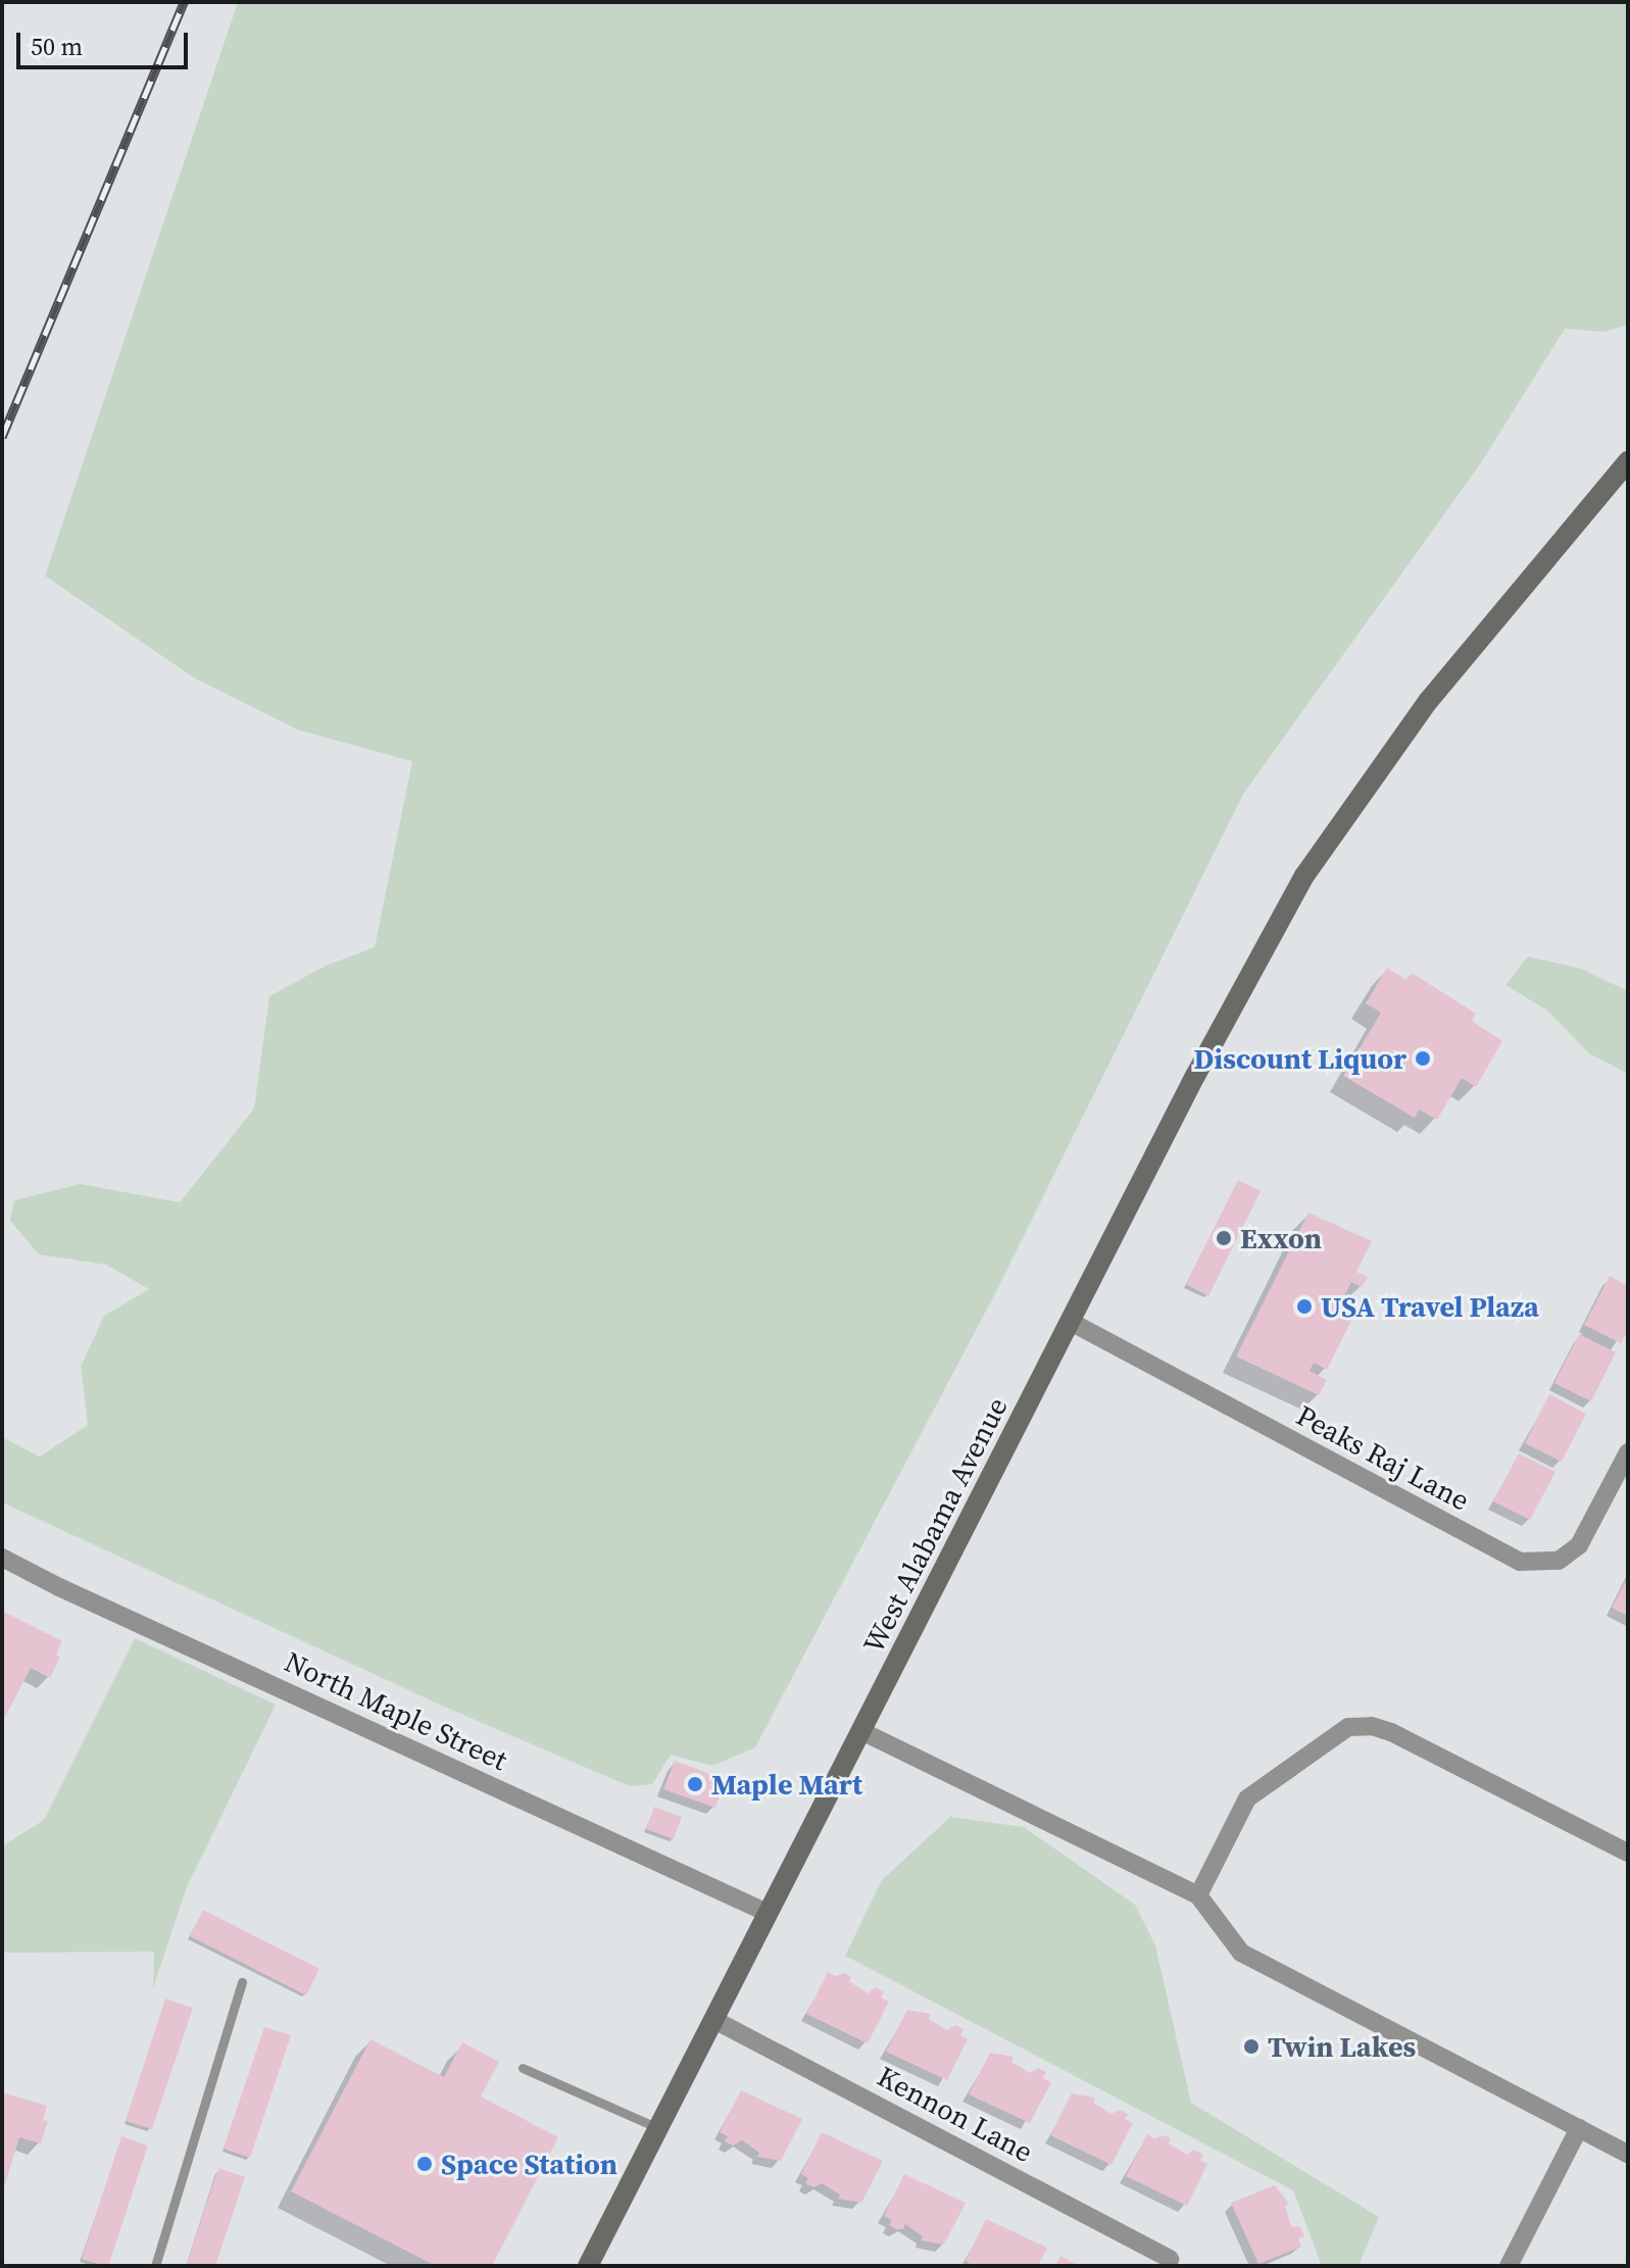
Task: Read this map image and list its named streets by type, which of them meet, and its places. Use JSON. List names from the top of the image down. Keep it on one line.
{"streets":{"main road":["West Alabama Avenue"],"street":["Peaks Raj Lane","North Maple Street","Kennon Lane"]},"crossings":[["Peaks Raj Lane","West Alabama Avenue"],["West Alabama Avenue","North Maple Street"],["West Alabama Avenue","Kennon Lane"]],"places":["Discount Liquor","Exxon","USA Travel Plaza","Maple Mart","Twin Lakes","Space Station"],"scale_bar":"50 m"}
